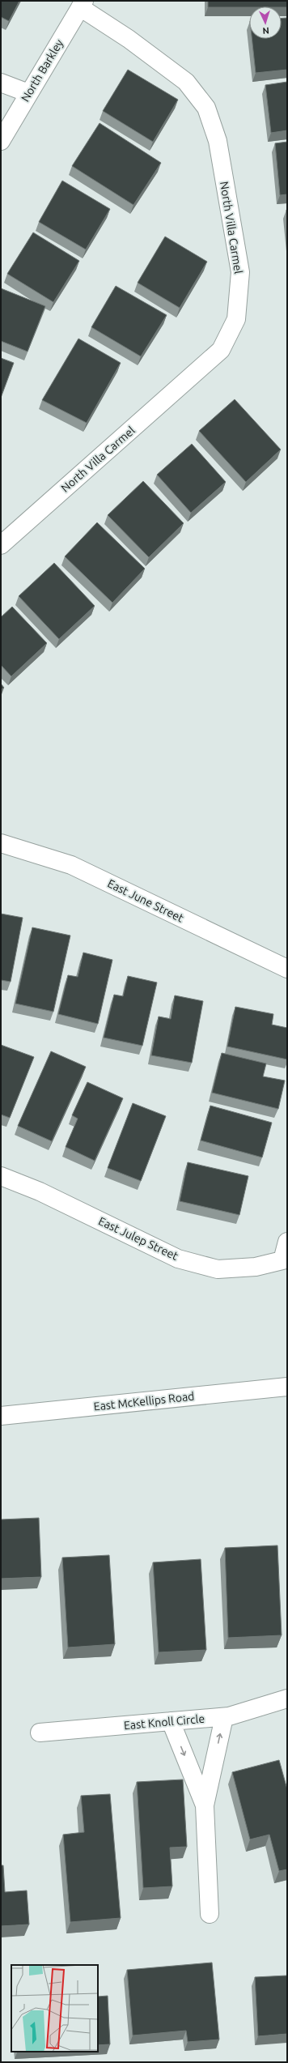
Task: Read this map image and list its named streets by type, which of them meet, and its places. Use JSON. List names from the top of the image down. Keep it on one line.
{"streets":{"street":["North Barkley","North Villa Carmel","East June Street","East Julep Street","East McKellips Road","East Knoll Circle"]},"crossings":[["North Barkley","North Villa Carmel"]],"north":"bottom"}
